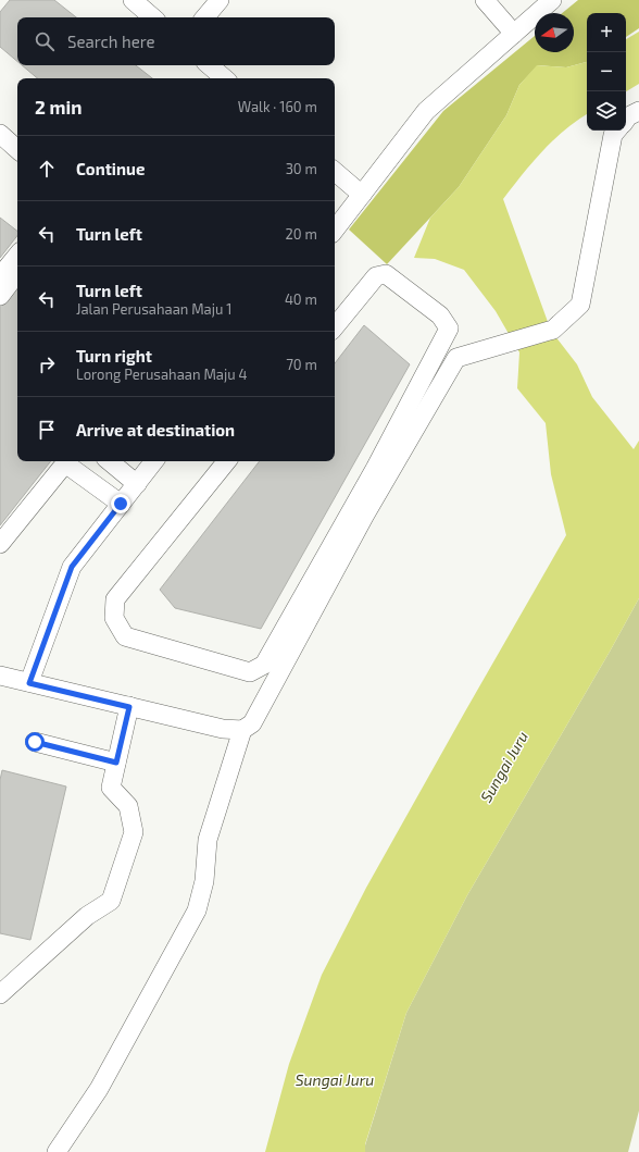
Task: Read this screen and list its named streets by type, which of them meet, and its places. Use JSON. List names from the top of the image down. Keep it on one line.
{"water":["Sungai Juru"],"north":"left","page":{"map_buttons":["+","−"],"search":"Search here","heading":["2 min","Walk · 160 m"],"list":[["Continue","30 m"],["Turn left","20 m"],["Turn left","Jalan Perusahaan Maju 1","40 m"],["Turn right","Lorong Perusahaan Maju 4","70 m"],"Arrive at destination"]}}
